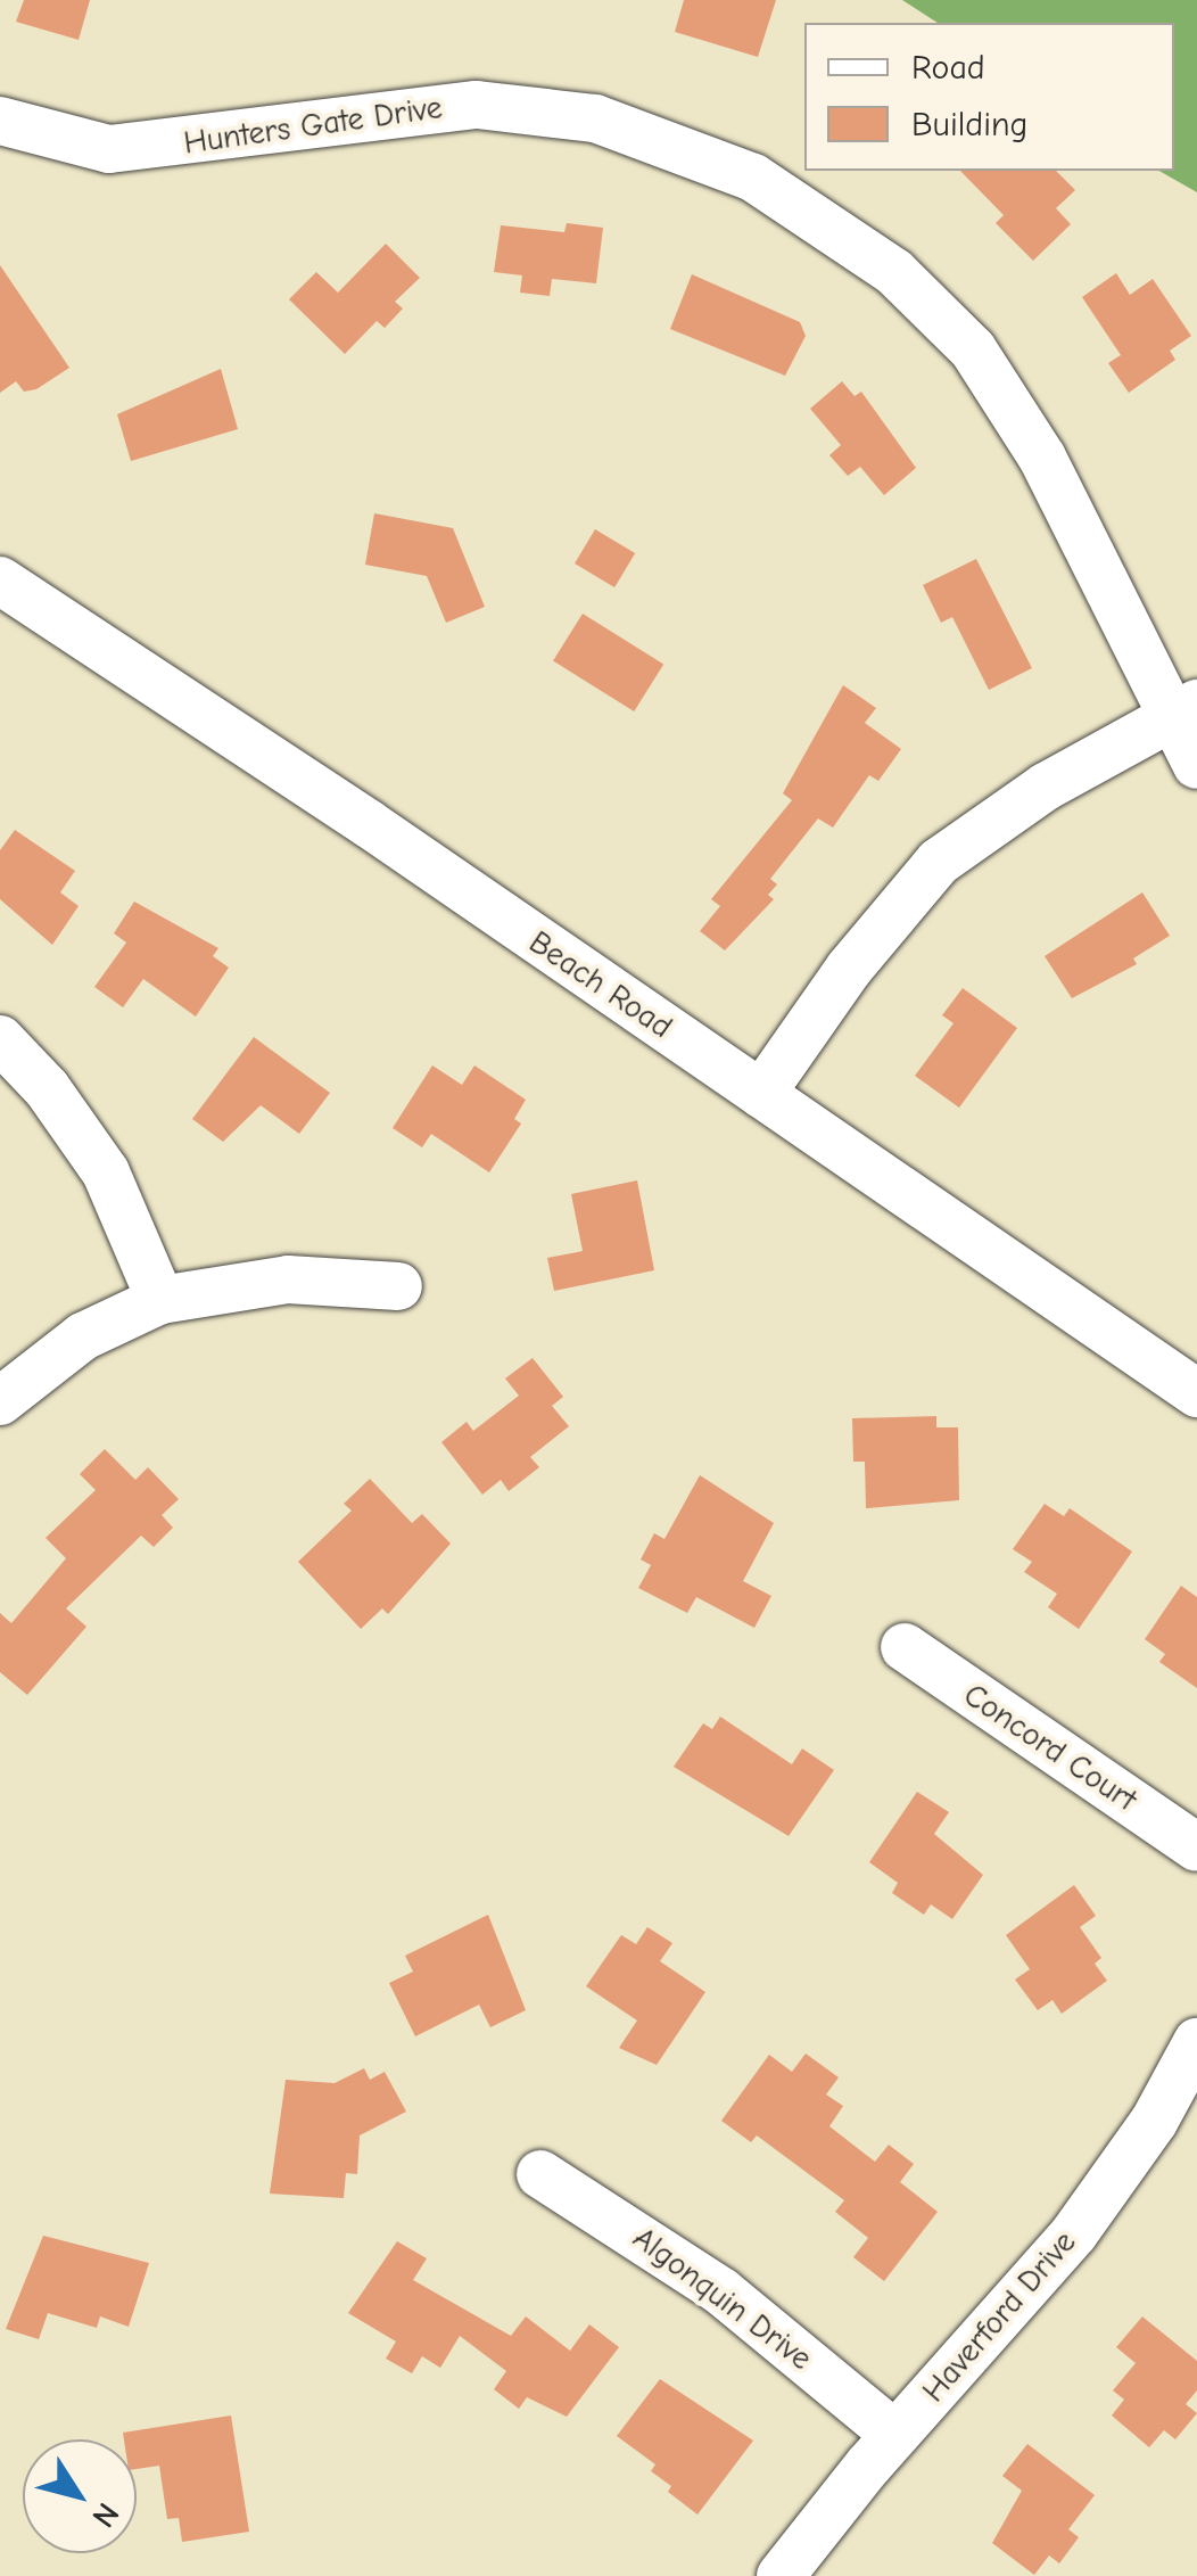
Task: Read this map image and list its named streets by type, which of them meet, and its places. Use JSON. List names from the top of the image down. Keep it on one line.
{"streets":{"street":["Hunters Gate Drive","Beach Road","Concord Court","Algonquin Drive","Haverford Drive"]},"crossings":[["Algonquin Drive","Haverford Drive"]],"legend":["Road","Building"],"north":"bottom right"}
